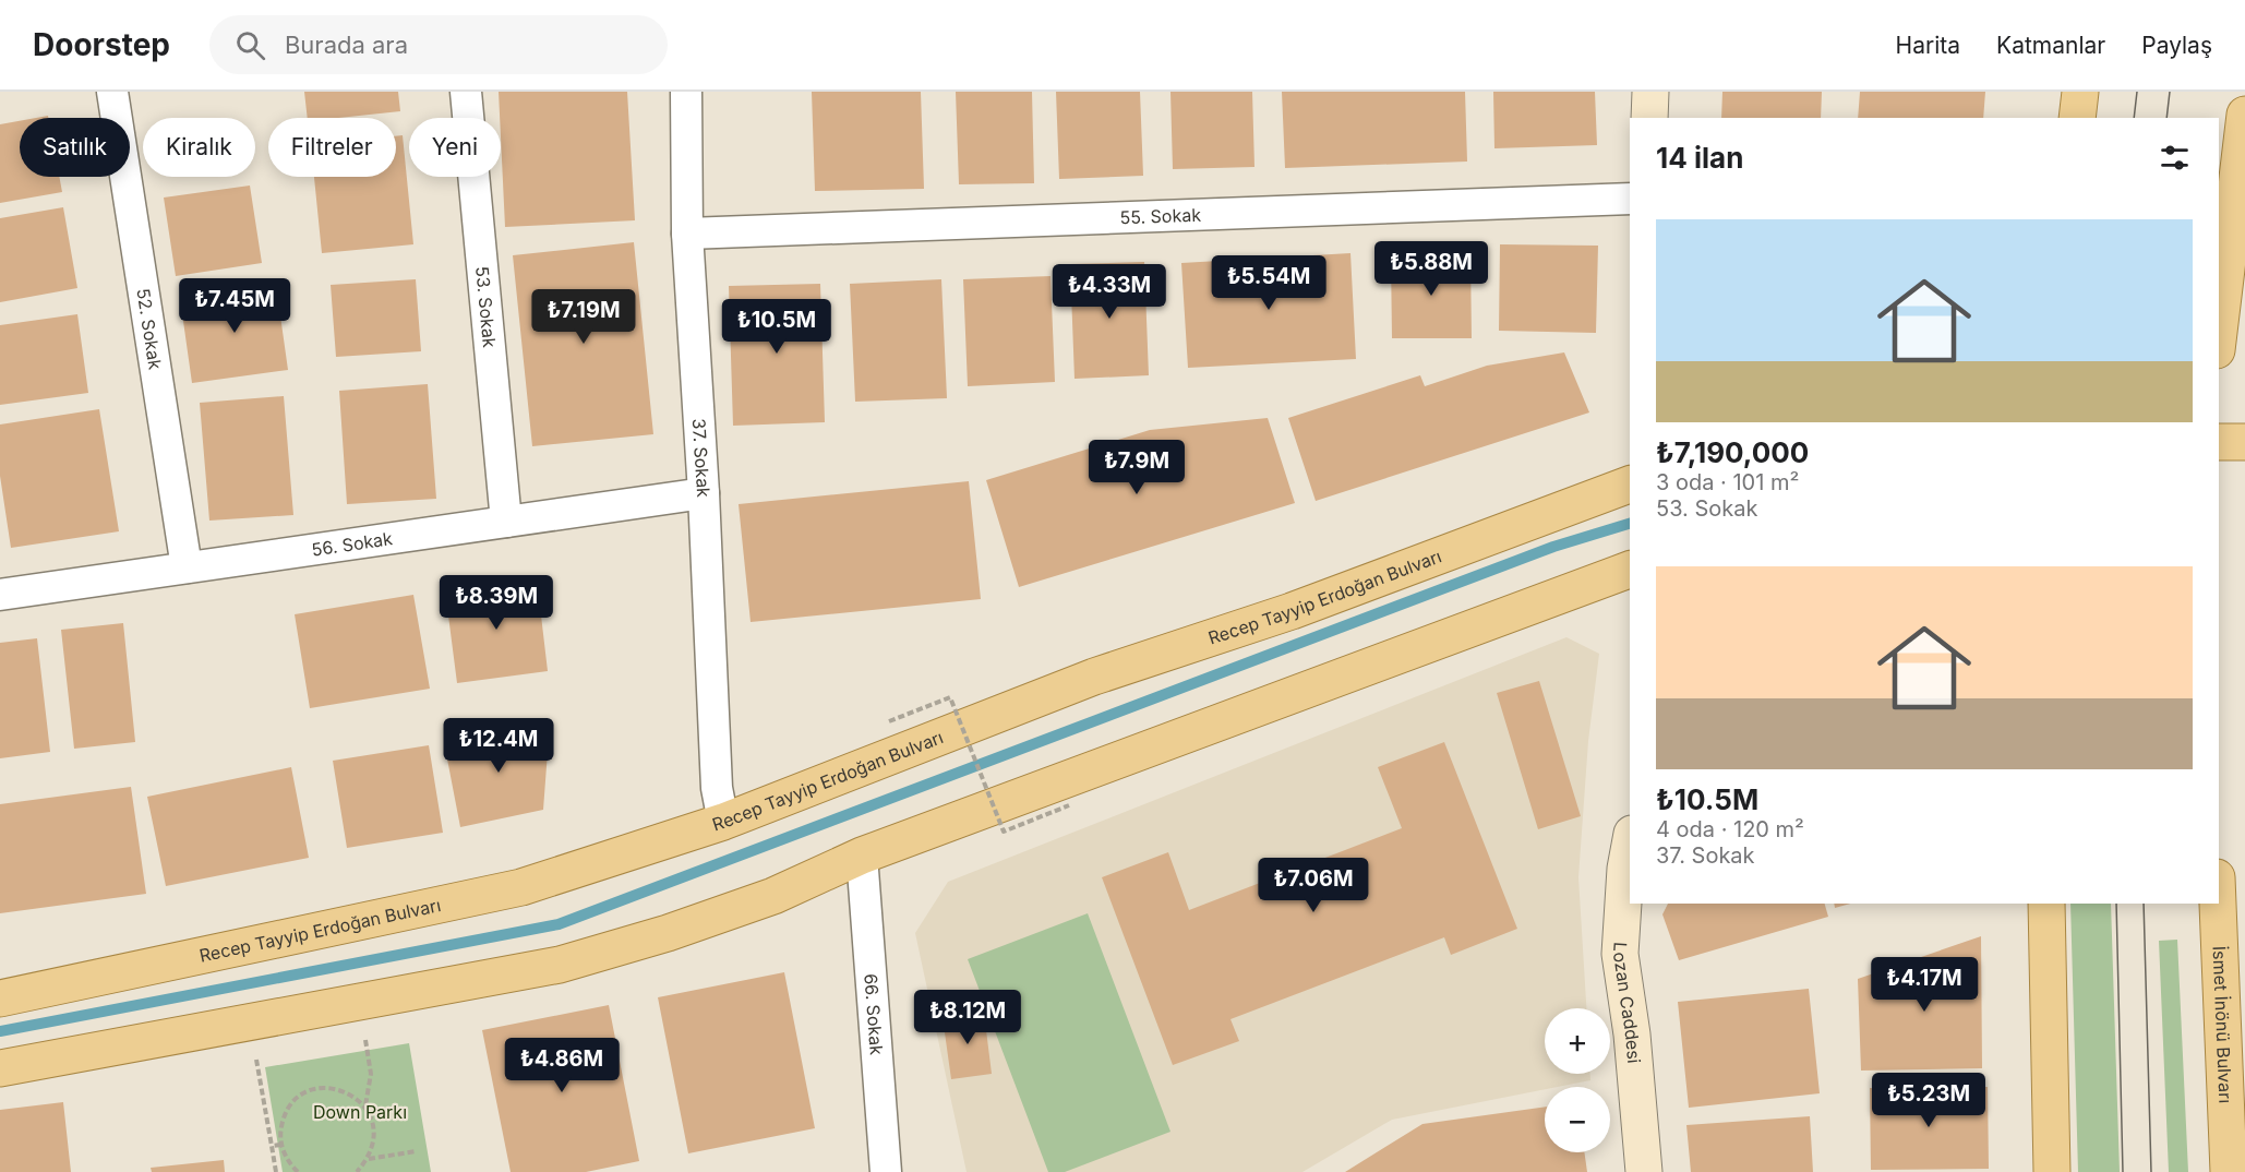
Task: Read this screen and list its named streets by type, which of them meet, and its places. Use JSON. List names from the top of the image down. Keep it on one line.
{"streets":{"main road":["Recep Tayyip Erdoğan Bulvarı","Lozan Caddesi","İsmet İnönü Bulvarı"],"street":["55. Sokak","53. Sokak","52. Sokak","37. Sokak","56. Sokak","66. Sokak"]},"crossings":[["55. Sokak","37. Sokak"],["53. Sokak","56. Sokak"],["52. Sokak","56. Sokak"],["37. Sokak","56. Sokak"],["37. Sokak","Recep Tayyip Erdoğan Bulvarı"]],"parks":["Down Parkı"],"page":{"header":"Doorstep","search":"Burada ara","nav":["Harita","Katmanlar","Paylaş"],"chip":["Satılık","Kiralık","Filtreler","Yeni"],"heading":"14 ilan","list":[{"name":"₺7,190,000","note":"3 oda · 101 m² · 53. Sokak"},{"name":"₺10.5M","note":"4 oda · 120 m² · 37. Sokak"}],"price":["₺5.88M","₺5.54M","₺4.33M","₺7.45M","₺7.19M","₺10.5M","₺7.9M","₺8.39M","₺12.4M","₺7.06M","₺4.17M","₺8.12M","₺4.86M","₺5.23M"],"map_buttons":["+","−"]}}
